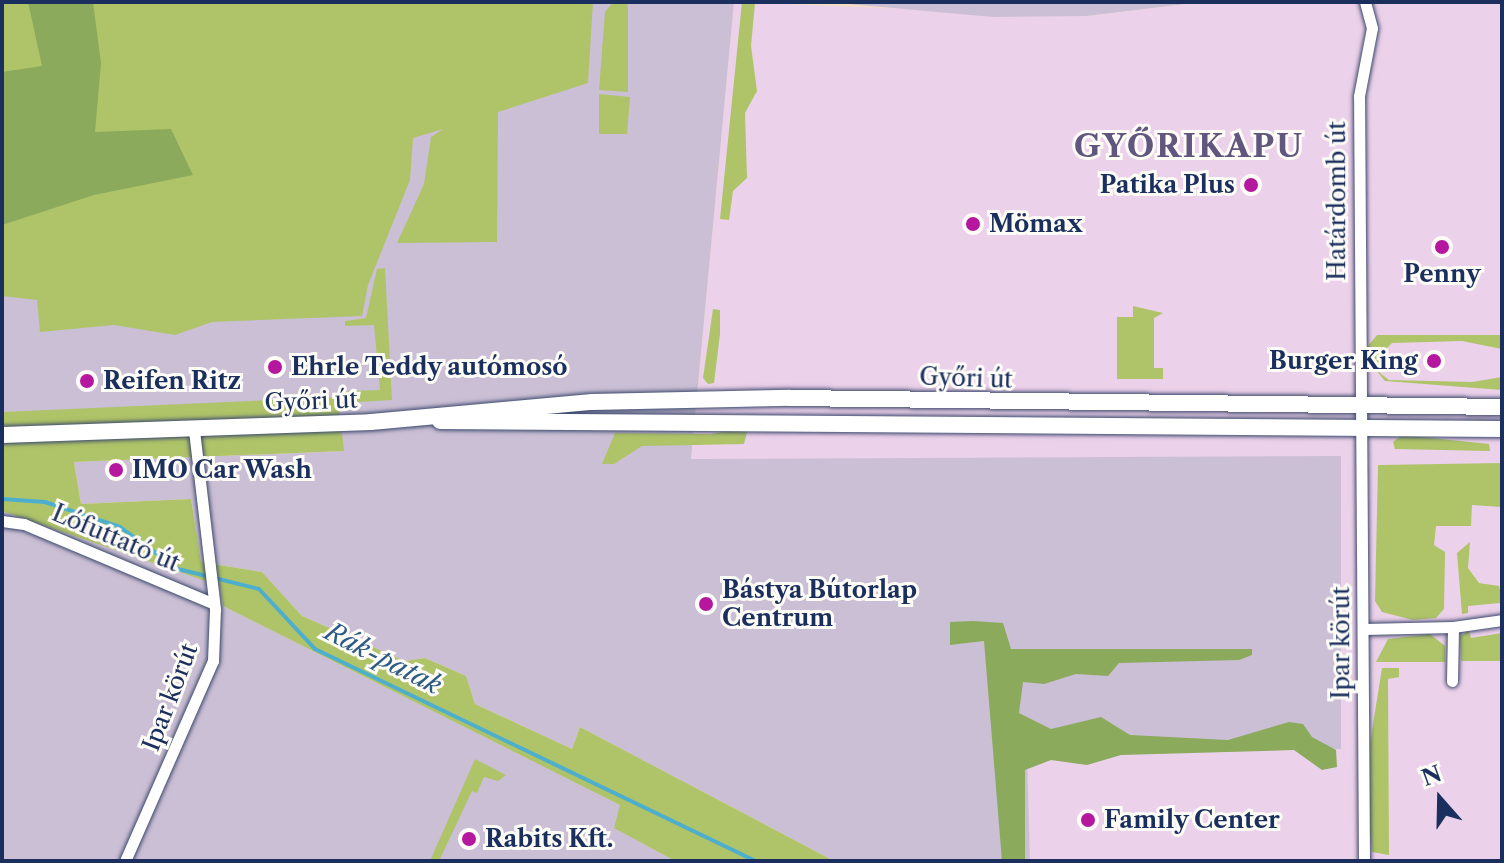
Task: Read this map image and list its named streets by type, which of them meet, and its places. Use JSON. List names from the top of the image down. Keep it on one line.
{"streets":{"main road":["Győri út"],"street":["Határdomb út","Lófuttató út","Ipar körút"]},"crossings":[["Határdomb út","Győri út"],["Határdomb út","Ipar körút"],["Győri út","Ipar körút"],["Lófuttató út","Ipar körút"]],"districts":["GYŐRIKAPU"],"water":["Rák-patak"],"places":["Patika Plus","Mömax","Penny","Burger King","Ehrle Teddy autómosó","Reifen Ritz","IMO Car Wash","Bástya Bútorlap Centrum","Family Center","Rabits Kft."],"north":"top"}
